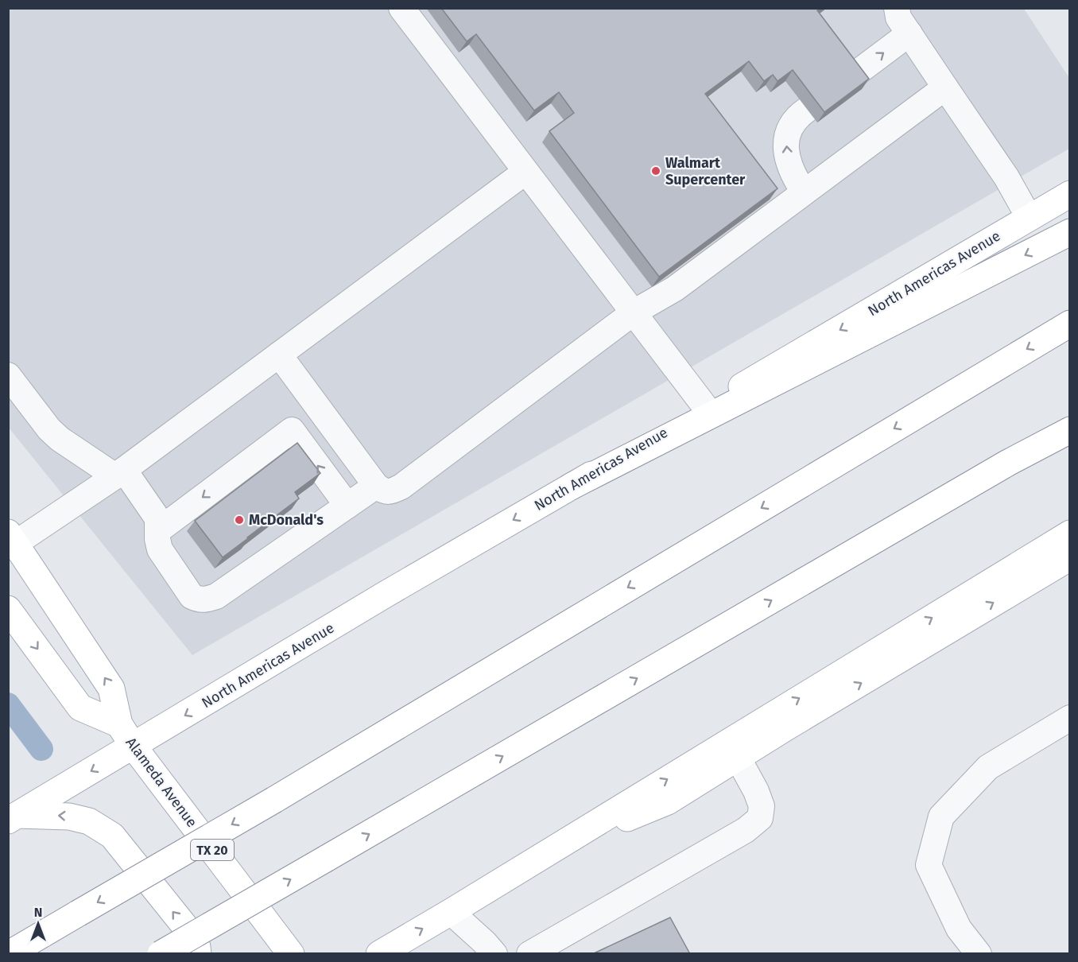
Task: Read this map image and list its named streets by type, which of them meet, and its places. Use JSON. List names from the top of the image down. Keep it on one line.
{"streets":{"main road":["North Americas Avenue","Alameda Avenue","TX 20"]},"crossings":[["North Americas Avenue","Alameda Avenue"]],"places":["Walmart Supercenter","McDonald's"],"north":"top"}
